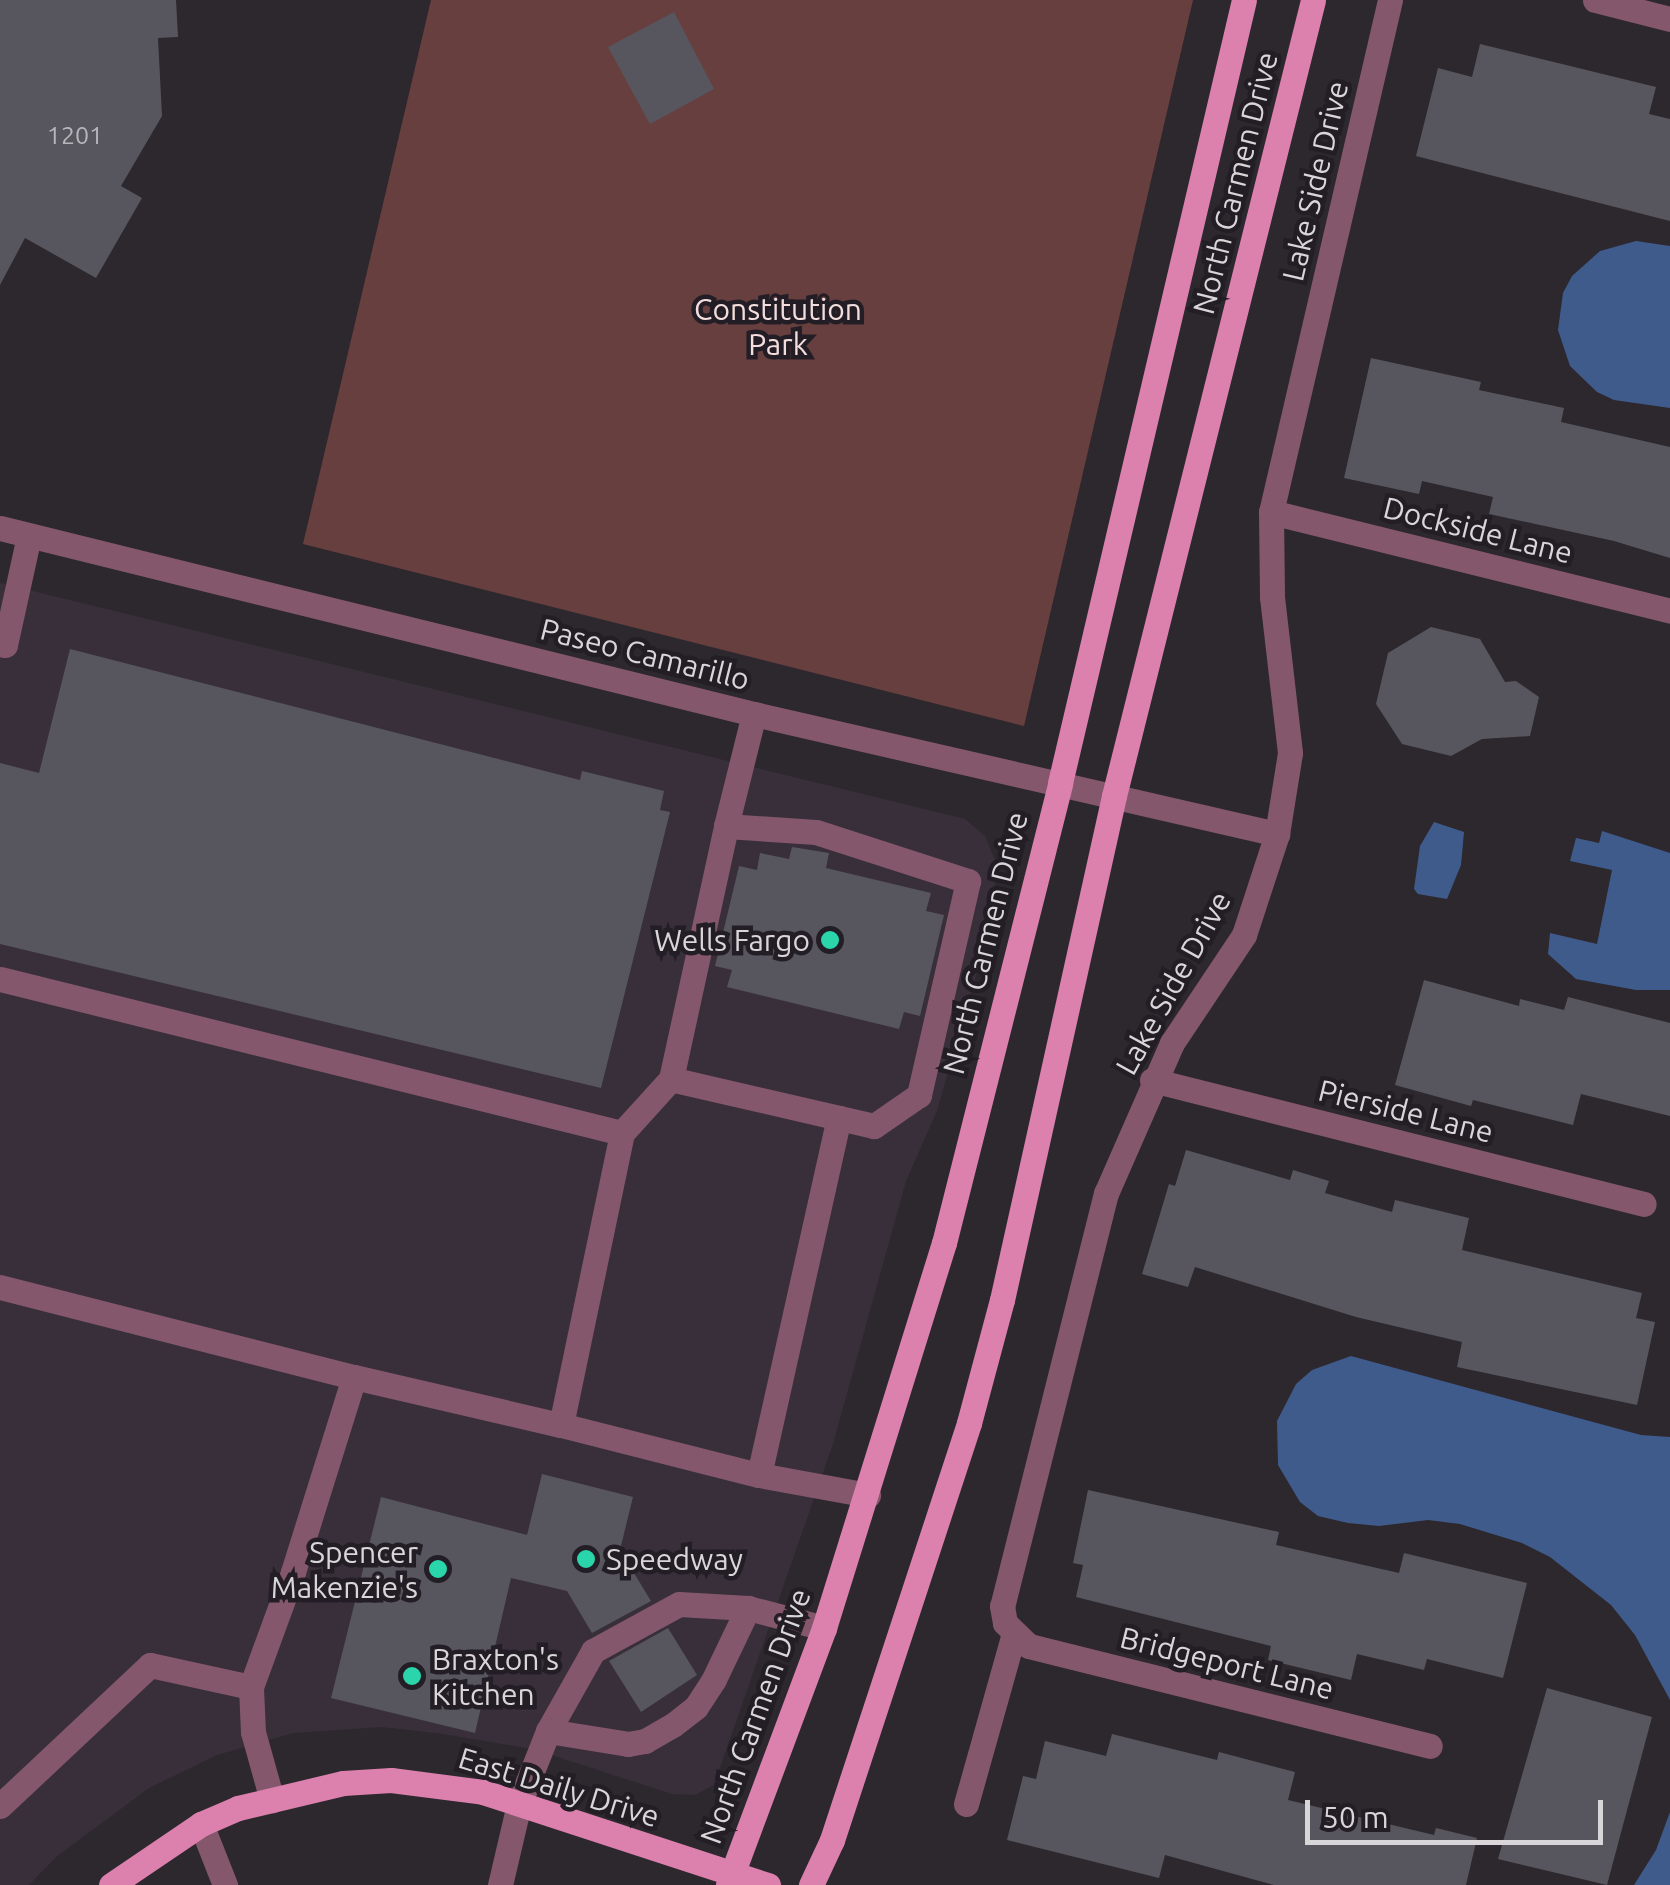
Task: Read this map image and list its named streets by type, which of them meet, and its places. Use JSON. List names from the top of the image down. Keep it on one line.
{"streets":{"main road":["North Carmen Drive","East Daily Drive"],"street":["Lake Side Drive","Dockside Lane","Paseo Camarillo","Pierside Lane","Bridgeport Lane"]},"crossings":[["Lake Side Drive","Dockside Lane"],["Lake Side Drive","Paseo Camarillo"],["Lake Side Drive","Pierside Lane"],["Lake Side Drive","Bridgeport Lane"],["North Carmen Drive","Paseo Camarillo"],["North Carmen Drive","East Daily Drive"]],"parks":["Constitution Park"],"places":["Wells Fargo","Speedway","Spencer Makenzie's","Braxton's Kitchen"],"house_numbers":["1201"],"scale_bar":"50 m"}
